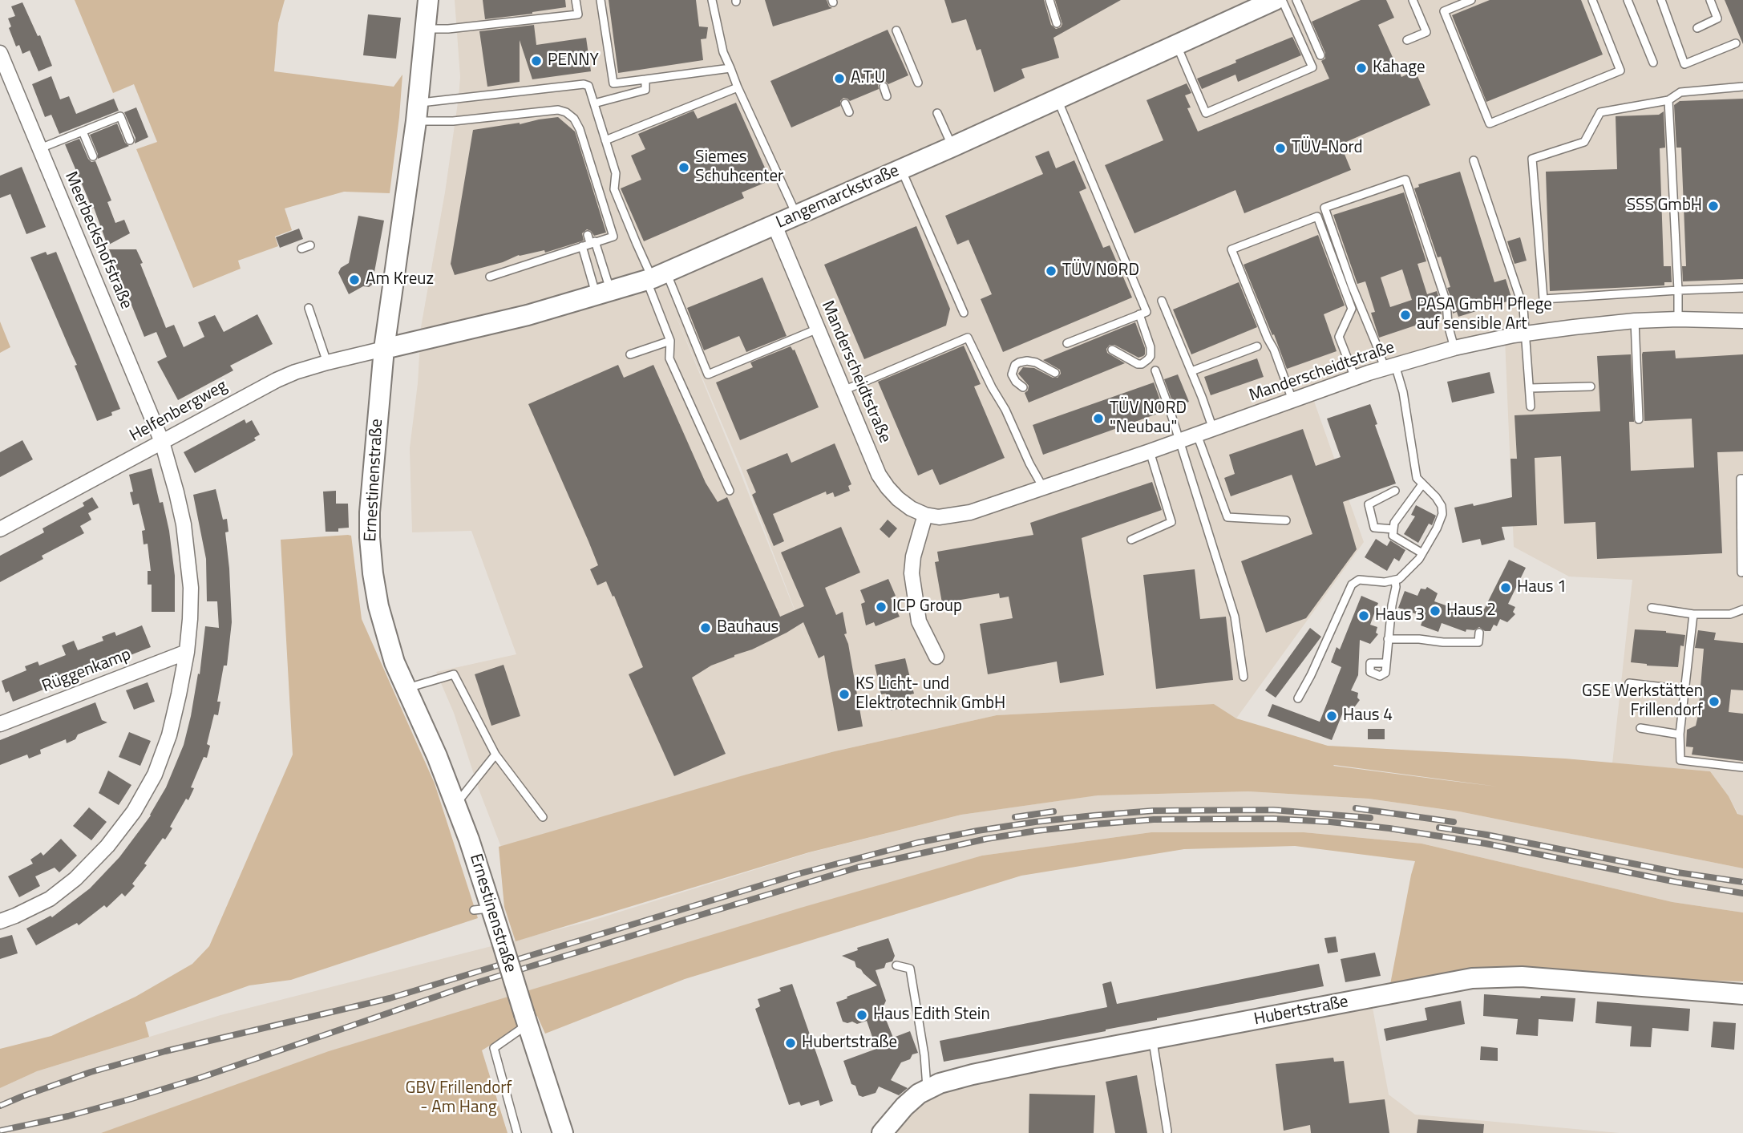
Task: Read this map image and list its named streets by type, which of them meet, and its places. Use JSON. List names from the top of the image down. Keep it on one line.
{"streets":{"street":["Langemarckstraße","Meerbeckshofstraße","Manderscheidtstraße","Helfenbergweg","Ernestinenstraße","Rüggenkamp","Hubertstraße"]},"crossings":[["Langemarckstraße","Manderscheidtstraße"],["Langemarckstraße","Helfenbergweg"],["Langemarckstraße","Ernestinenstraße"],["Meerbeckshofstraße","Helfenbergweg"],["Meerbeckshofstraße","Rüggenkamp"],["Helfenbergweg","Ernestinenstraße"]],"parks":["GBV Frillendorf - Am Hang"],"places":["PENNY","Kahage","A.T.U","TÜV-Nord","Siemes Schuhcenter","SSS GmbH","TÜV NORD","Am Kreuz","PASA GmbH Pflege auf sensible Art","TÜV NORD \"Neubau\"","Haus 1","ICP Group","Haus 2","Haus 3","Bauhaus","KS Licht- und Elektrotechnik GmbH","GSE Werkstätten Frillendorf","Haus 4","Haus Edith Stein","Hubertstraße"]}
